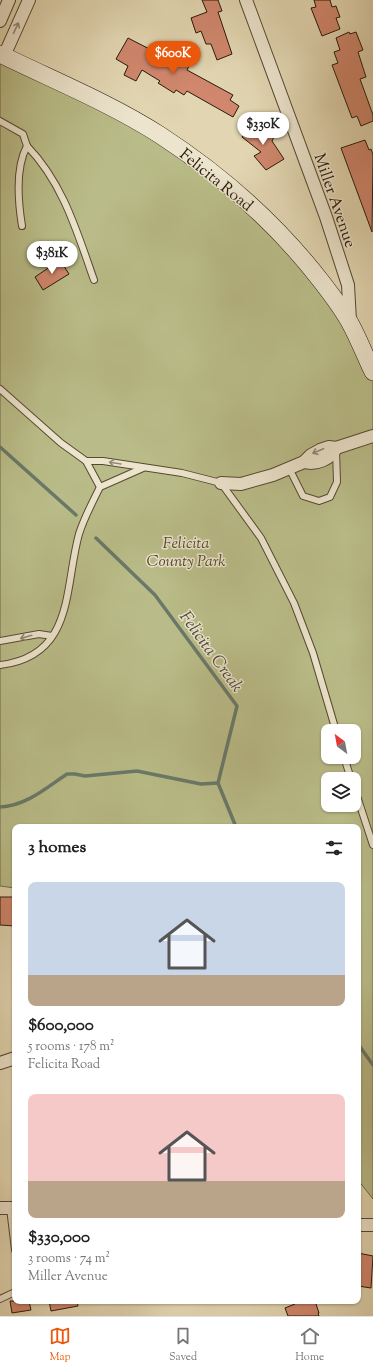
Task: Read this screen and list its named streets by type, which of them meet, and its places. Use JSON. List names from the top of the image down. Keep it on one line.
{"streets":{"main road":["Felicita Road"],"street":["Miller Avenue"]},"crossings":[["Felicita Road","Miller Avenue"]],"water":["Felicita Creak"],"parks":["Felicita County Park"],"north":"top left","page":{"price":["$600K","$330K","$381K"],"heading":"3 homes","list":[{"name":"$600,000","note":"5 rooms · 178 m² · Felicita Road"},{"name":"$330,000","note":"3 rooms · 74 m² · Miller Avenue"}],"tabs":["Map","Saved","Home"]}}
